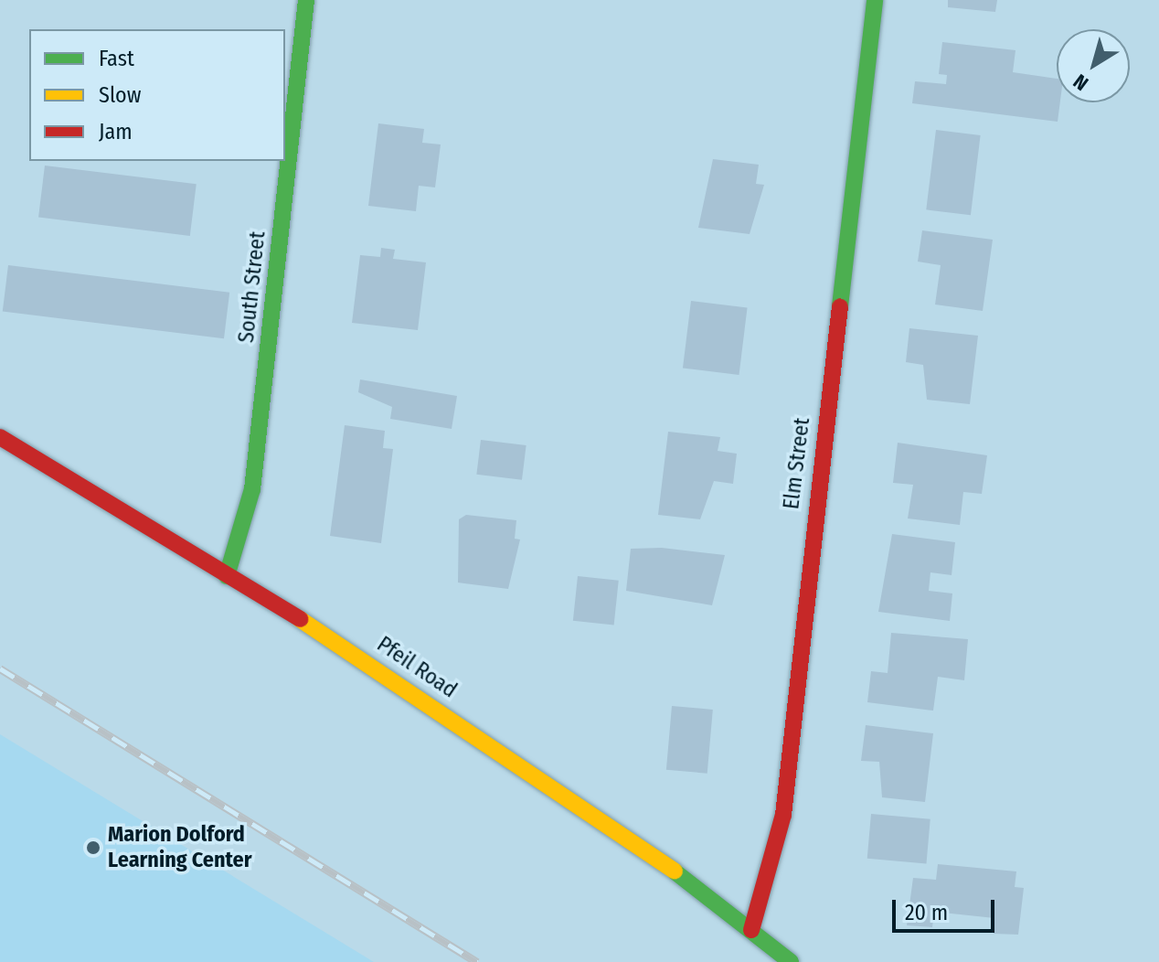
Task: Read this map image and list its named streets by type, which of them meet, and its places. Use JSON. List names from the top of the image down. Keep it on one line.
{"streets":{"street":["South Street","Elm Street","Pfeil Road"]},"crossings":[["South Street","Pfeil Road"],["Elm Street","Pfeil Road"]],"places":["Marion Dolford Learning Center"],"legend":["Fast","Slow","Jam"],"scale_bar":"20 m","north":"bottom left"}
